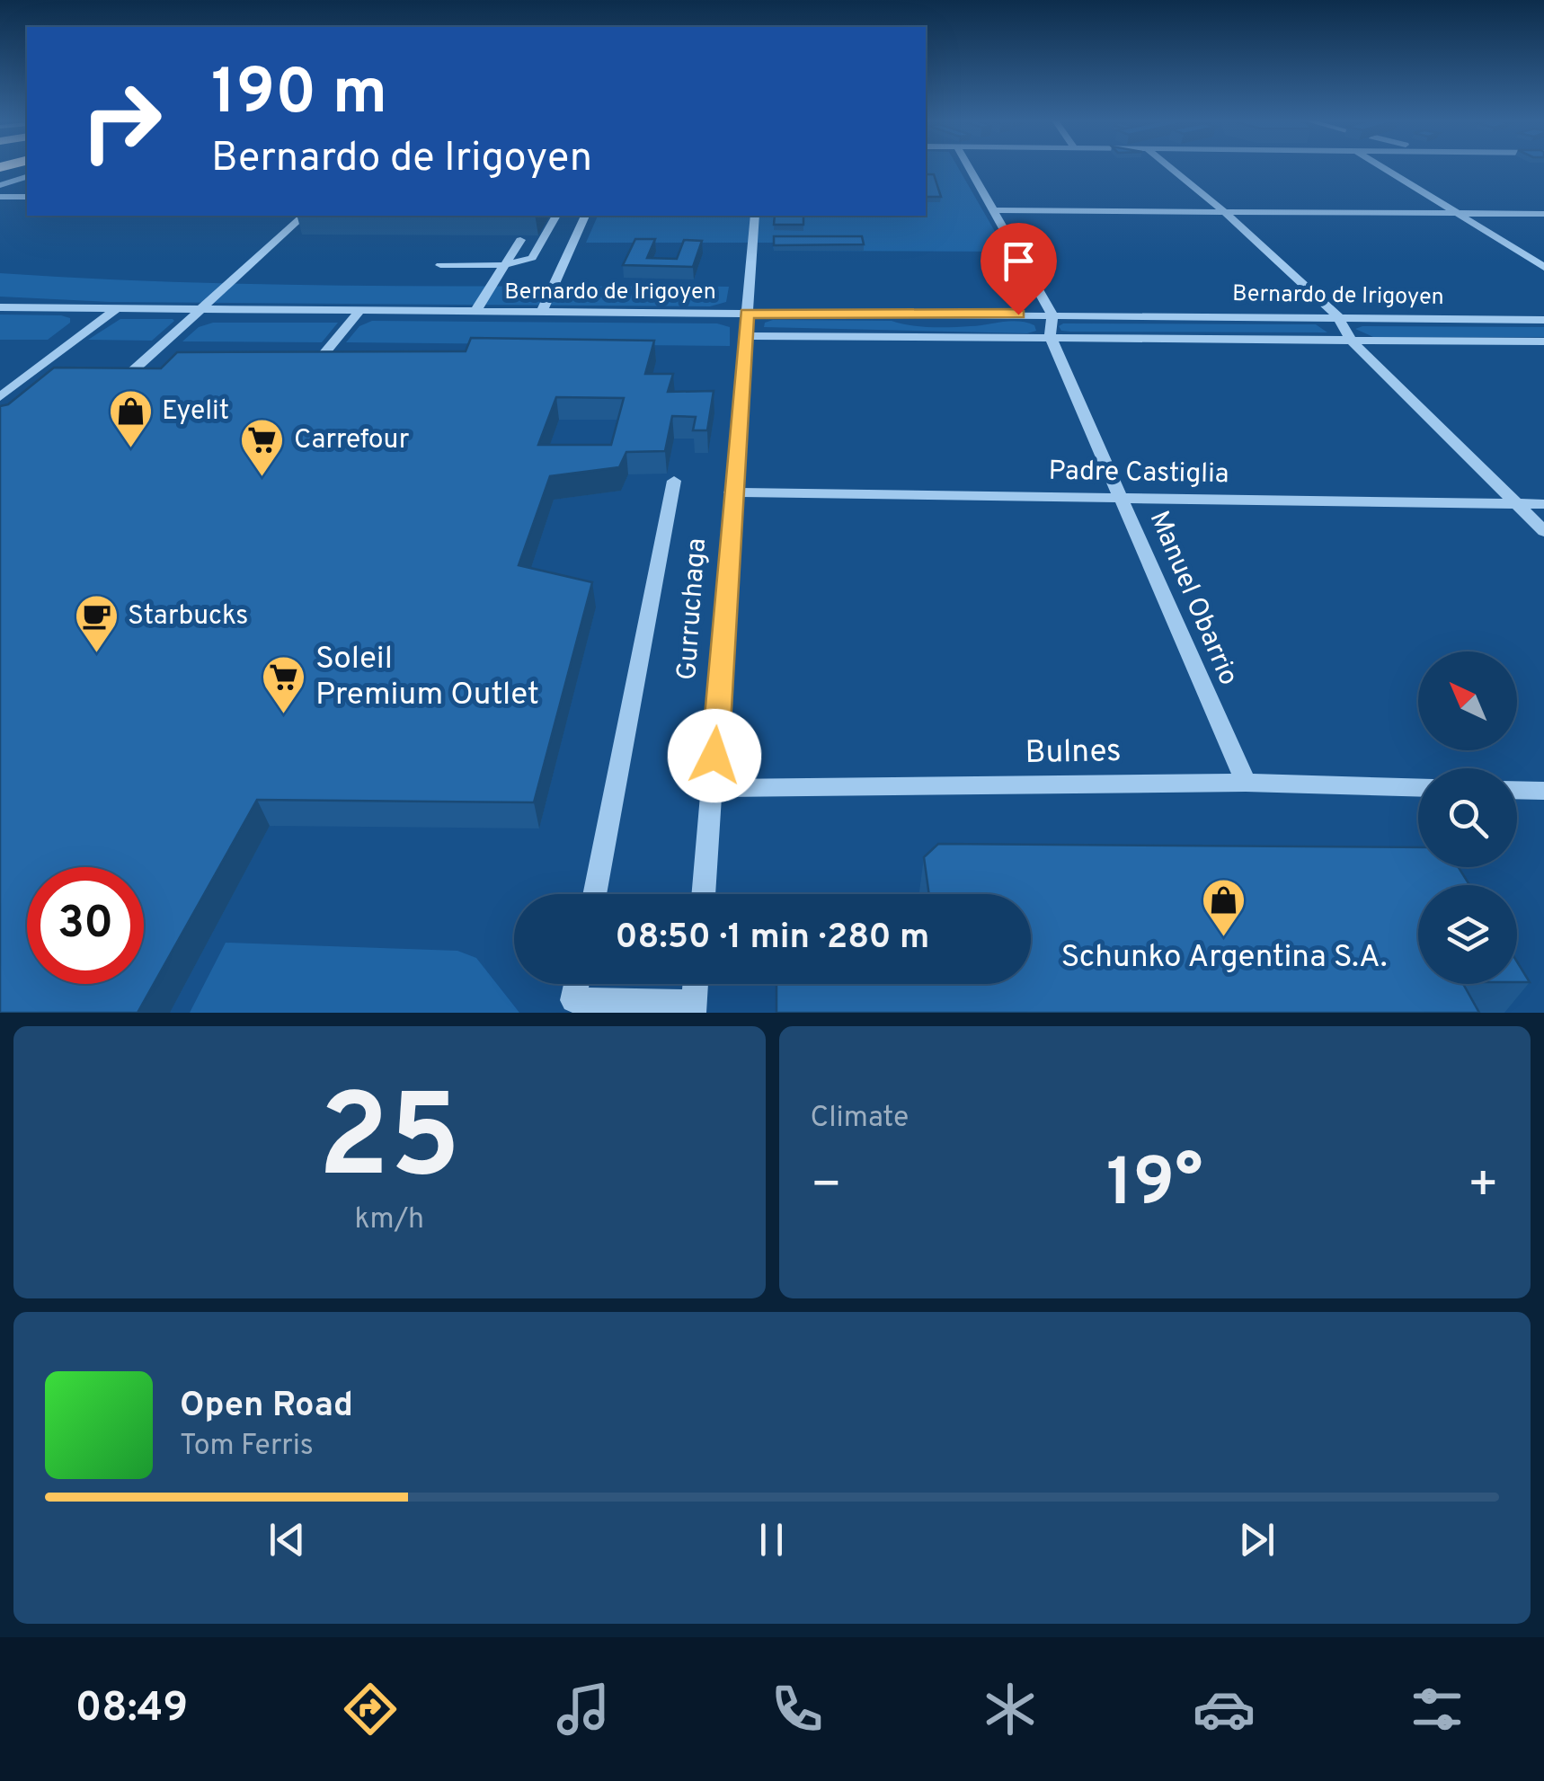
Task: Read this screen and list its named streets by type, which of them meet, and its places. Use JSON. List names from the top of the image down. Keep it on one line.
{"streets":{"street":["Bernardo de Irigoyen","Padre Castiglia","Manuel Obarrio","Gurruchaga","Bulnes"]},"crossings":[["Bernardo de Irigoyen","Manuel Obarrio"],["Bernardo de Irigoyen","Gurruchaga"],["Padre Castiglia","Manuel Obarrio"],["Padre Castiglia","Gurruchaga"],["Manuel Obarrio","Bulnes"],["Gurruchaga","Bulnes"]],"places":{"shop":["Eyelit","Schunko Argentina S.A."],"supermarket":["Carrefour","Soleil Premium Outlet"],"cafe":["Starbucks"]},"north":"top left","page":{"turn":["190 m","Bernardo de Irigoyen"],"limit":"30","trip":"08:50 · 1 min · 280 m","tile":[["25","km/h"],"Climate"],"heat":["−","19°","+"],"song":["Open Road","Tom Ferris"],"tabs":"08:49"}}
